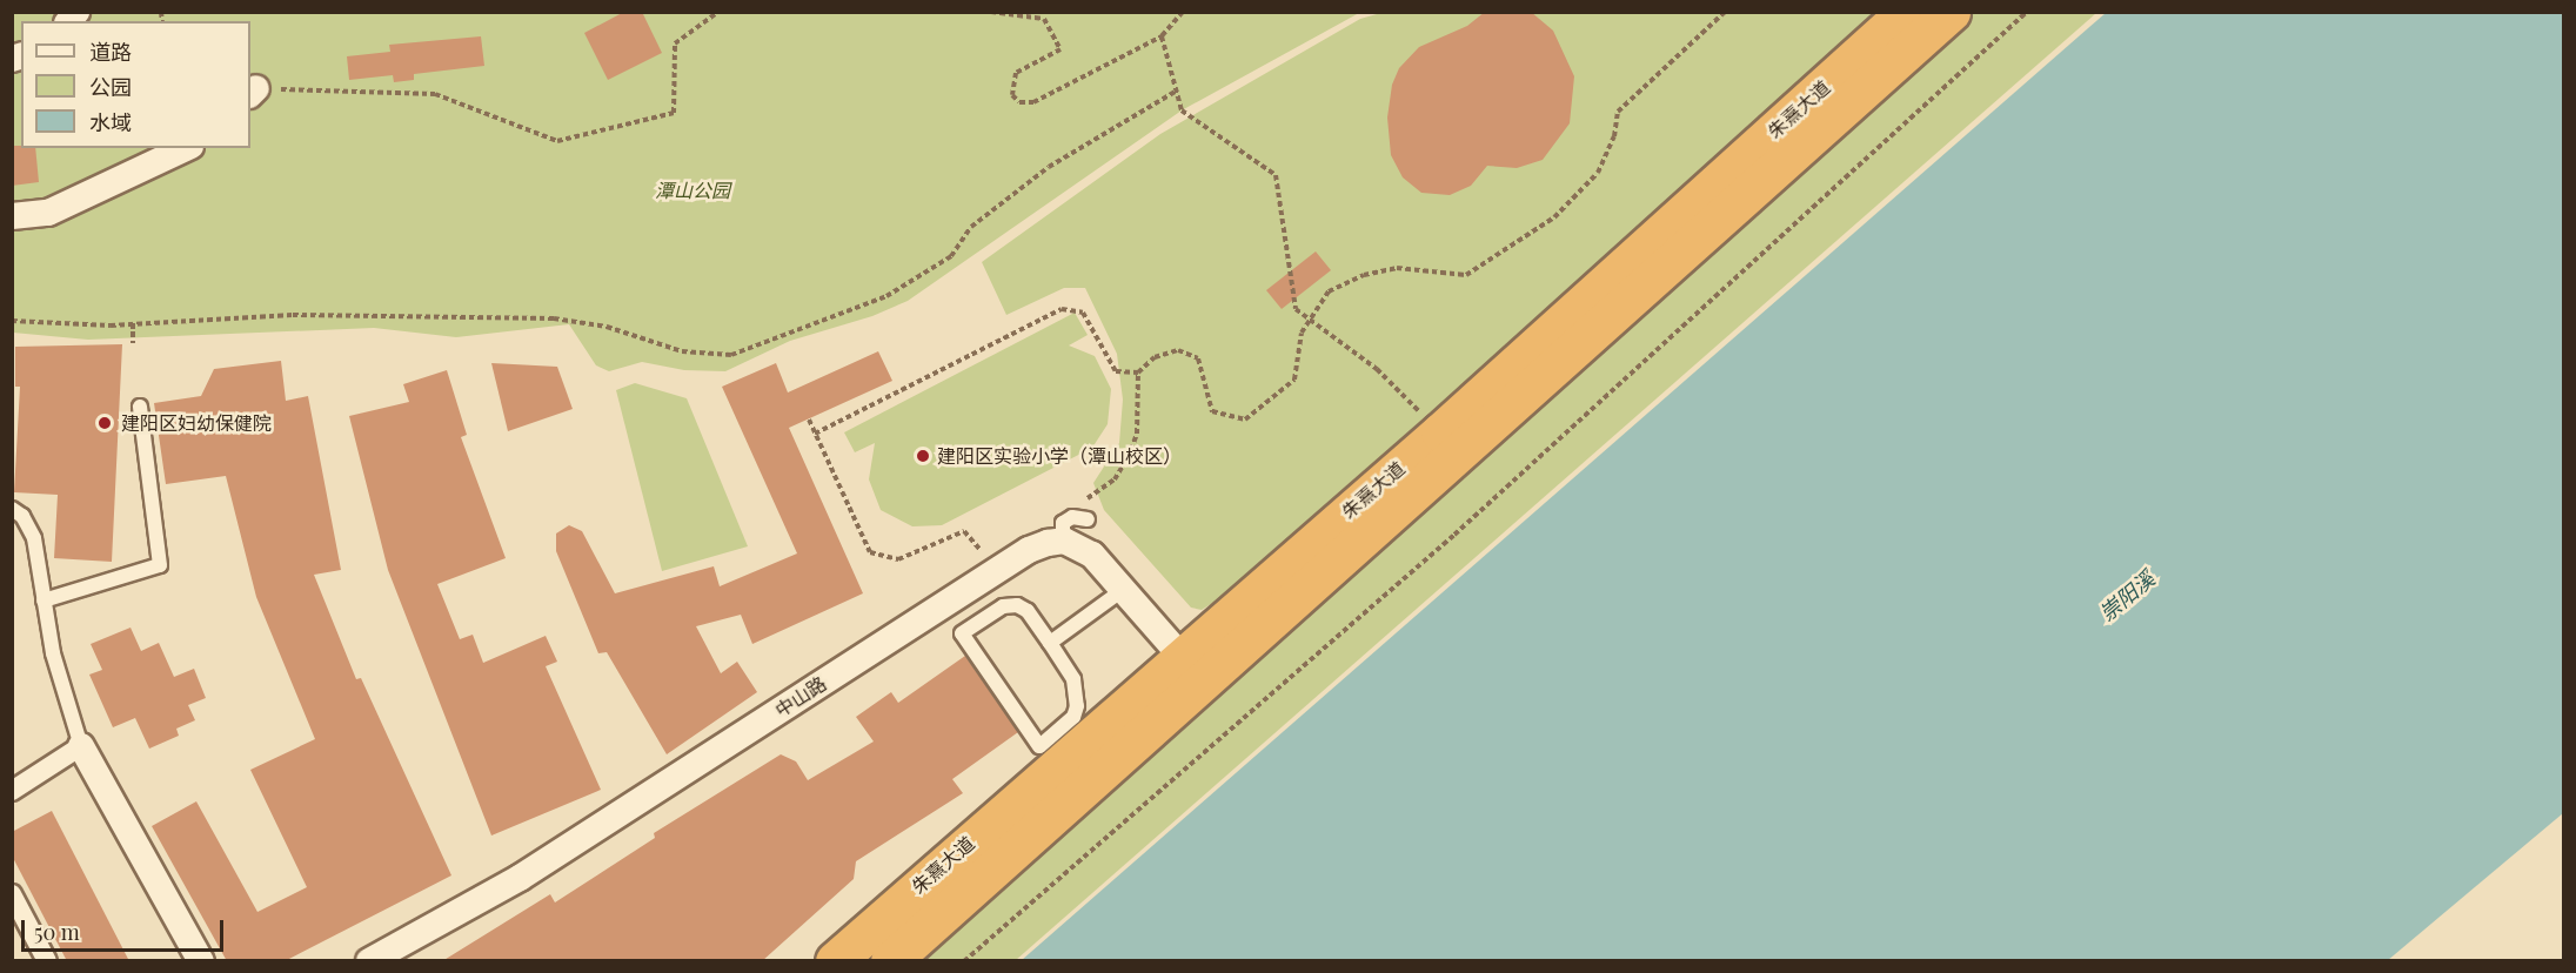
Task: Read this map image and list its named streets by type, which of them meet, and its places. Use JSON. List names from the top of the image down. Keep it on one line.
{"streets":{"highway":["朱熹大道"],"street":["中山路"]},"water":["崇阳溪"],"parks":["潭山公园"],"places":["建阳区妇幼保健院","建阳区实验小学（潭山校区）"],"legend":["道路","公园","水域"],"scale_bar":"50 m"}
